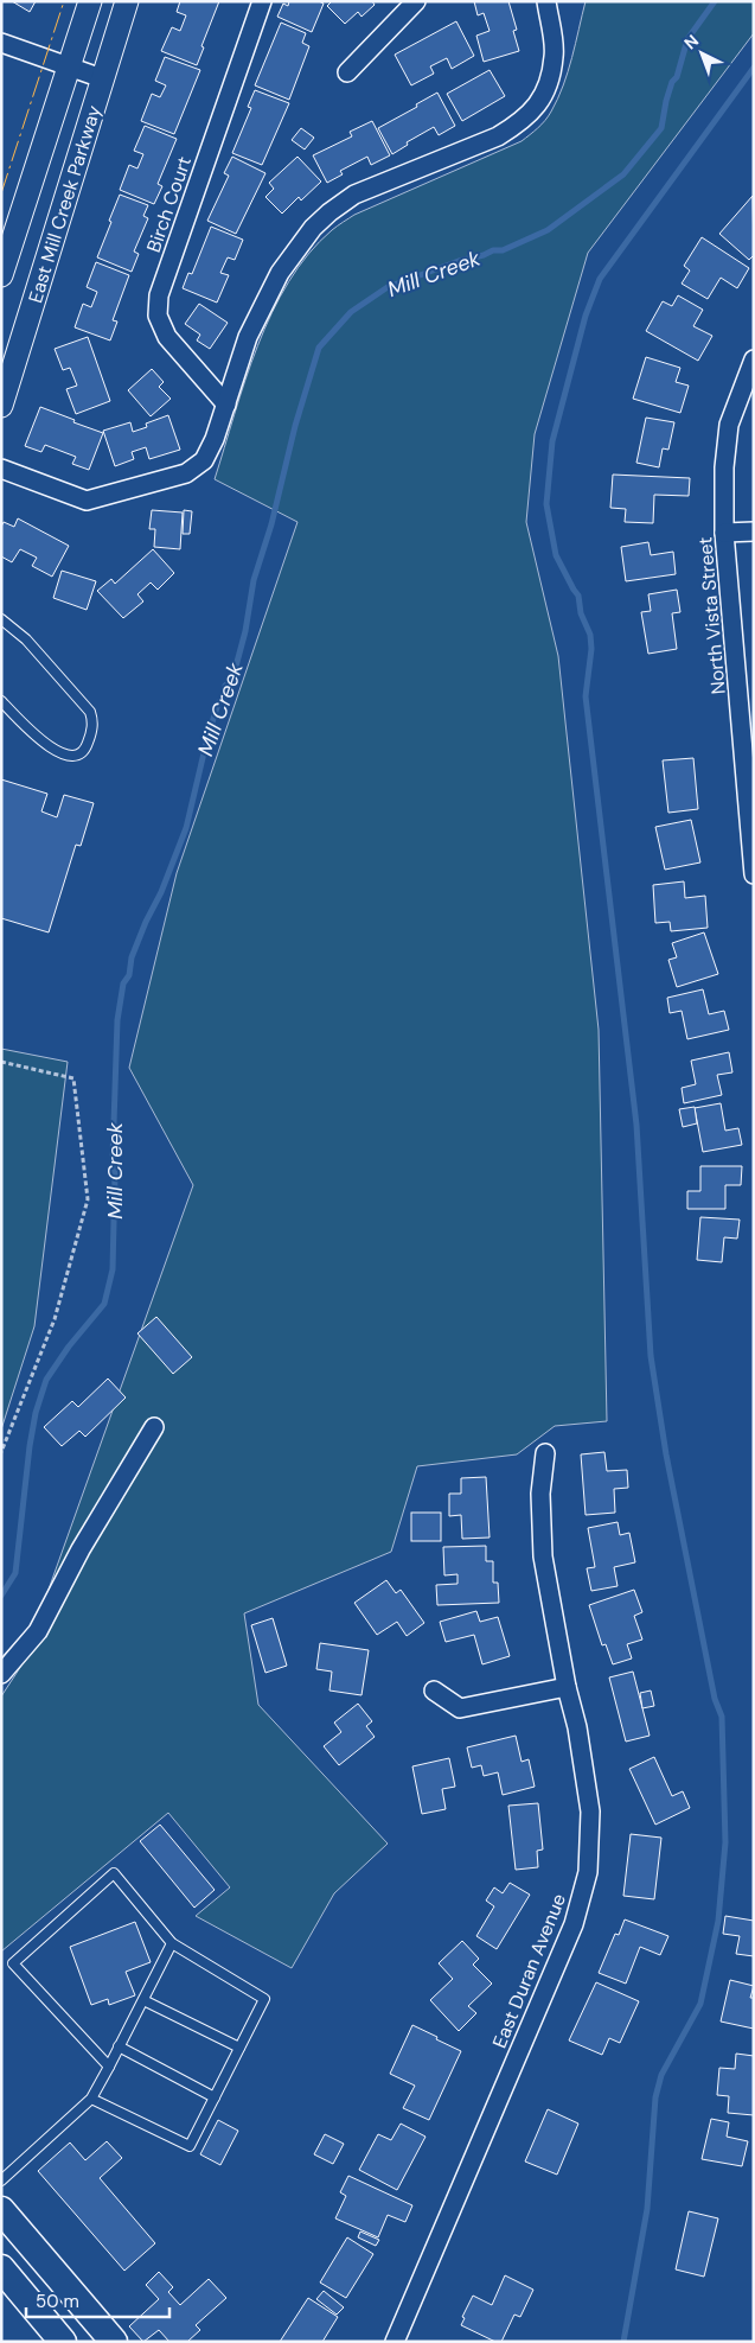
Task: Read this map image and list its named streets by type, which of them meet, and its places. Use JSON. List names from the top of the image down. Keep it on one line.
{"streets":{"street":["East Mill Creek Parkway","Birch Court","North Vista Street","East Duran Avenue"]},"water":["Mill Creek"],"scale_bar":"50 m","north":"top left"}
